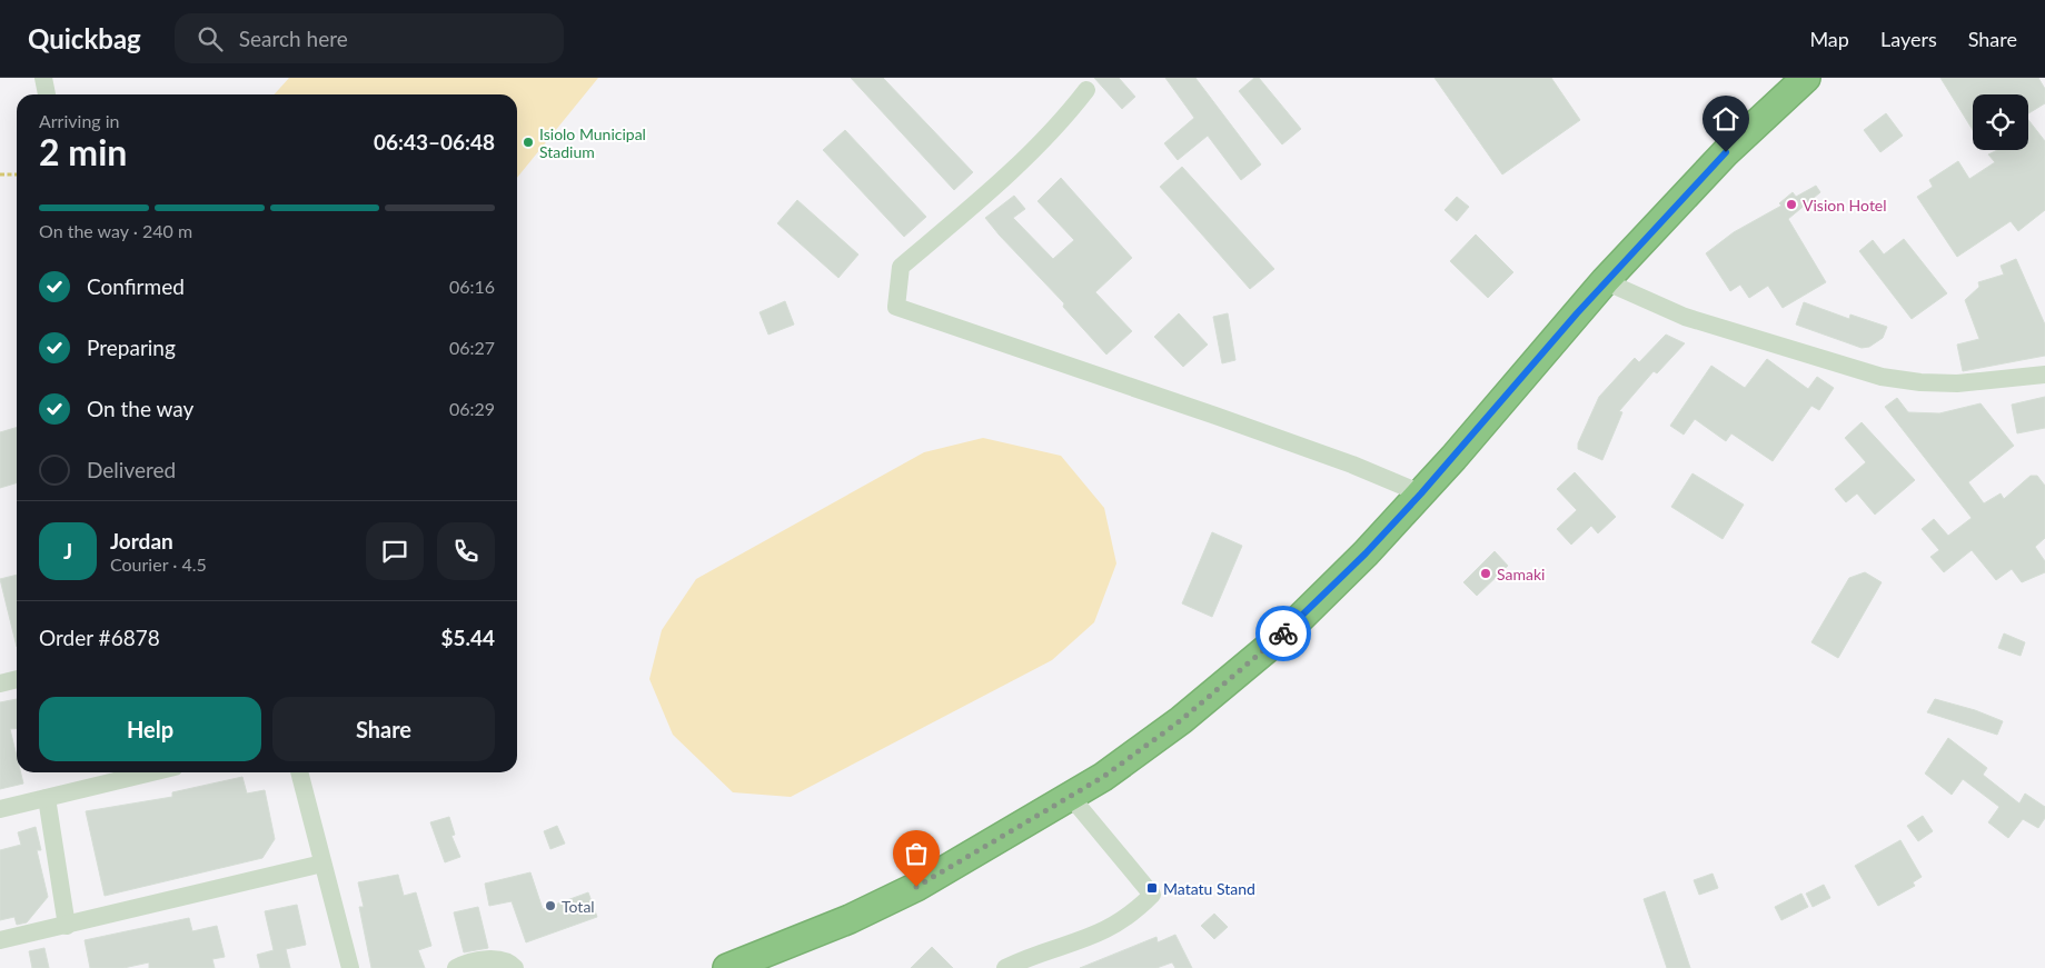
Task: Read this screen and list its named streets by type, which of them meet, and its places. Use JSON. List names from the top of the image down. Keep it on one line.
{"places":{"other":["Isiolo Municipal Stadium","Vision Hotel","Samaki","Total"],"transit":["Matatu Stand"]},"page":{"header":"Quickbag","search":"Search here","nav":["Map","Layers","Share"],"heading":["2 min","Arriving in","06:43–06:48"],"panel":["Jordan","Courier · 4.5","Order #6878","$5.44"],"bar":"On the way · 240 m","list":[["Confirmed","06:16"],["Preparing","06:27"],["On the way","06:29"],"Delivered"],"round":"J","buttons":["Help","Share"]}}
